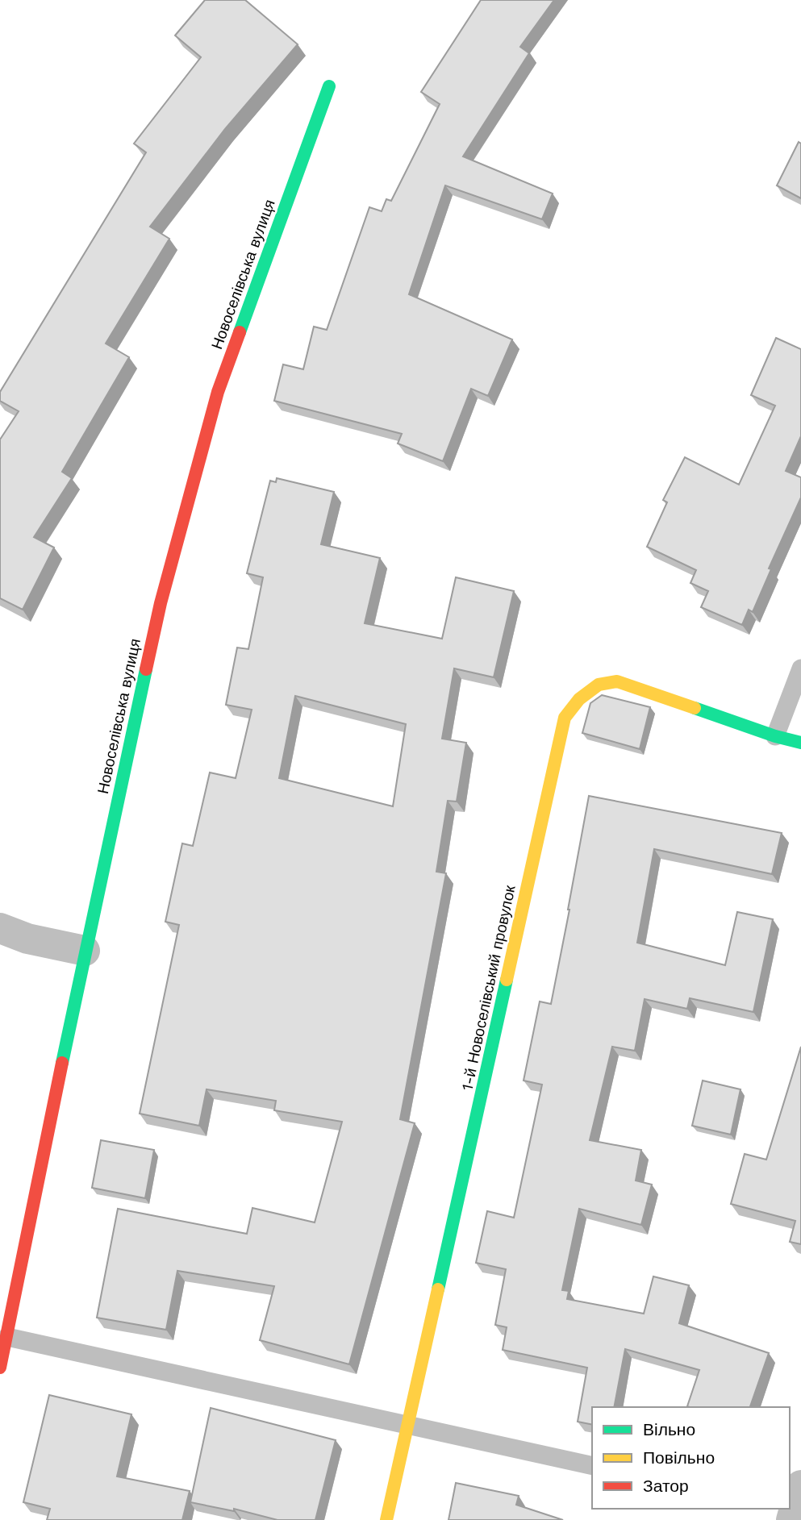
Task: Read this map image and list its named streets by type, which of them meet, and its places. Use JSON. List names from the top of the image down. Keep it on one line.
{"streets":{"street":["Новоселівська вулиця","1-й Новоселівський провулок"]},"legend":["Вільно","Повільно","Затор"]}
